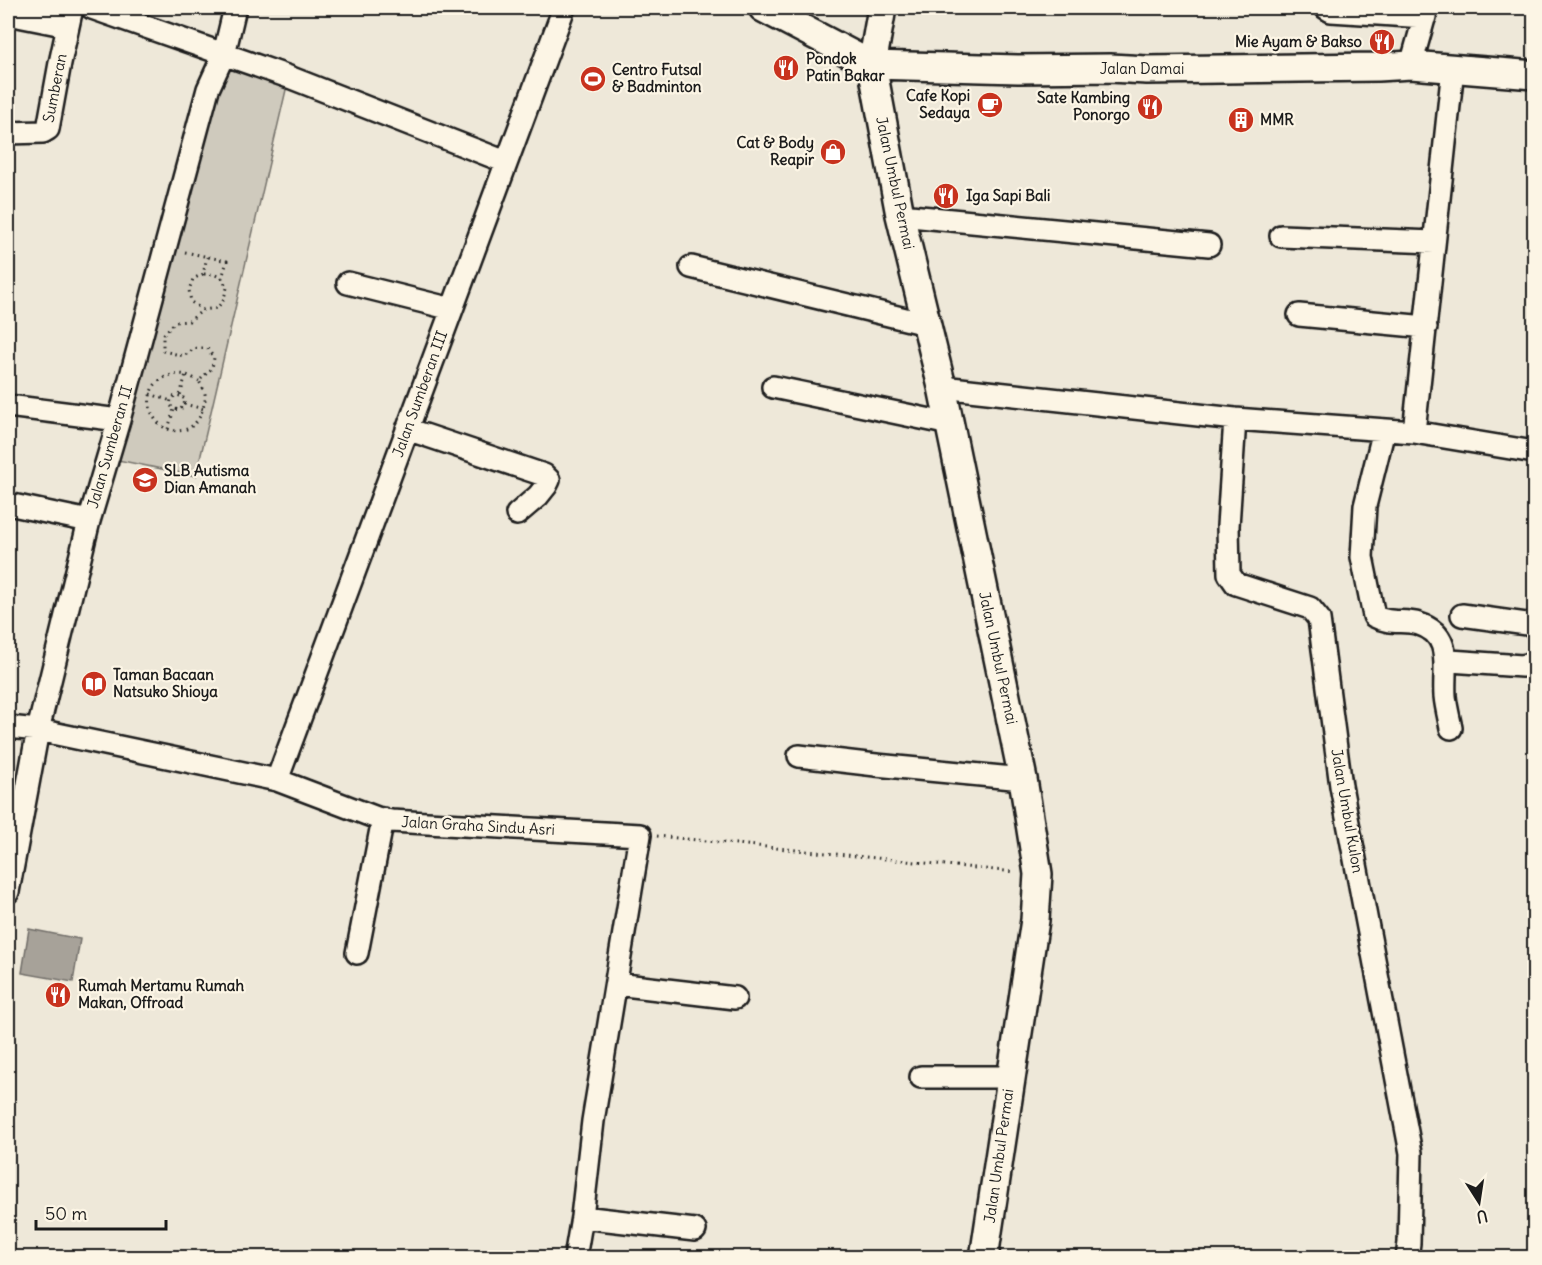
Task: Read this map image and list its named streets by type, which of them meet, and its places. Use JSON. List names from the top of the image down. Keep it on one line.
{"streets":{"main road":["Jalan Damai","Jalan Umbul Permai"],"street":["Sumberan","Jalan Sumberan III","Jalan Sumberan II","Jalan Umbul Kulon","Jalan Graha Sindu Asri"]},"crossings":[["Jalan Damai","Jalan Umbul Permai"],["Jalan Sumberan III","Jalan Graha Sindu Asri"],["Jalan Sumberan II","Jalan Graha Sindu Asri"]],"places":{"restaurant":["Mie Ayam & Bakso","Pondok Patin Bakar","Sate Kambing Ponorgo","Iga Sapi Bali","Rumah Mertamu Rumah Makan, Offroad"],"sports":["Centro Futsal & Badminton"],"cafe":["Cafe Kopi Sedaya"],"building":["MMR"],"shop":["Cat & Body Reapir"],"school or university":["SLB Autisma Dian Amanah"],"library":["Taman Bacaan Natsuko Shioya"]},"scale_bar":"50 m","north":"bottom"}
